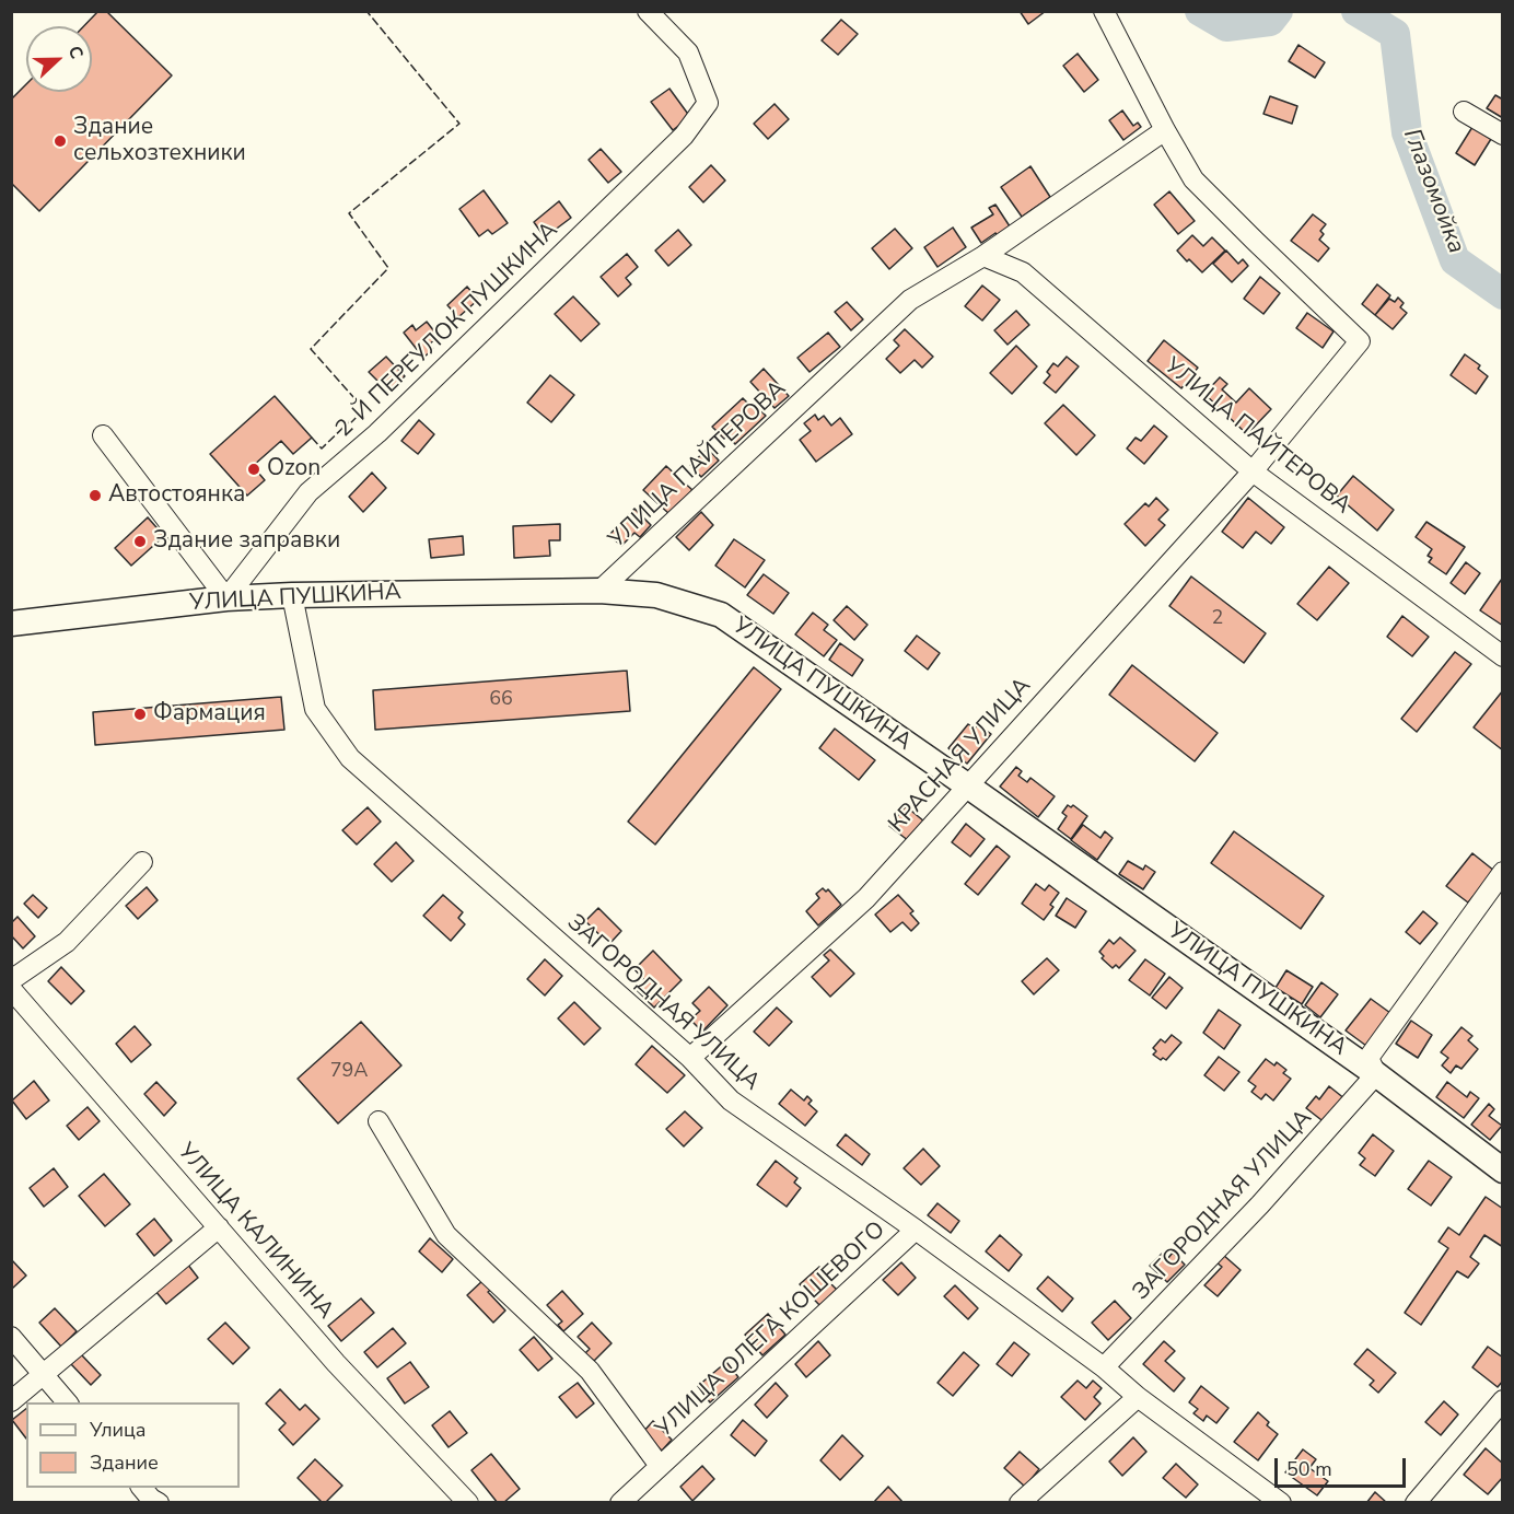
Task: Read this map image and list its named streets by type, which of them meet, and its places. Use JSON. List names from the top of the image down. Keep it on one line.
{"streets":{"main road":["УЛИЦА ПУШКИНА"],"street":["2-Й ПЕРЕУЛОК ПУШКИНА","УЛИЦА ПАЙТЕРОВА","КРАСНАЯ УЛИЦА","ЗАГОРОДНАЯ УЛИЦА","УЛИЦА КАЛИНИНА","УЛИЦА ОЛЕГА КОШЕВОГО"]},"crossings":[["2-Й ПЕРЕУЛОК ПУШКИНА","УЛИЦА ПУШКИНА"],["УЛИЦА ПАЙТЕРОВА","УЛИЦА ПУШКИНА"],["УЛИЦА ПАЙТЕРОВА","КРАСНАЯ УЛИЦА"],["УЛИЦА ПУШКИНА","КРАСНАЯ УЛИЦА"],["УЛИЦА ПУШКИНА","ЗАГОРОДНАЯ УЛИЦА"],["КРАСНАЯ УЛИЦА","ЗАГОРОДНАЯ УЛИЦА"],["ЗАГОРОДНАЯ УЛИЦА","УЛИЦА ОЛЕГА КОШЕВОГО"]],"water":["Глазомойка"],"places":["Здание сельхозтехники","Ozon","Автостоянка","Здание заправки","Фармация"],"house_numbers":["2","66","79А"],"legend":["Улица","Здание"],"scale_bar":"50 m","north":"right"}
